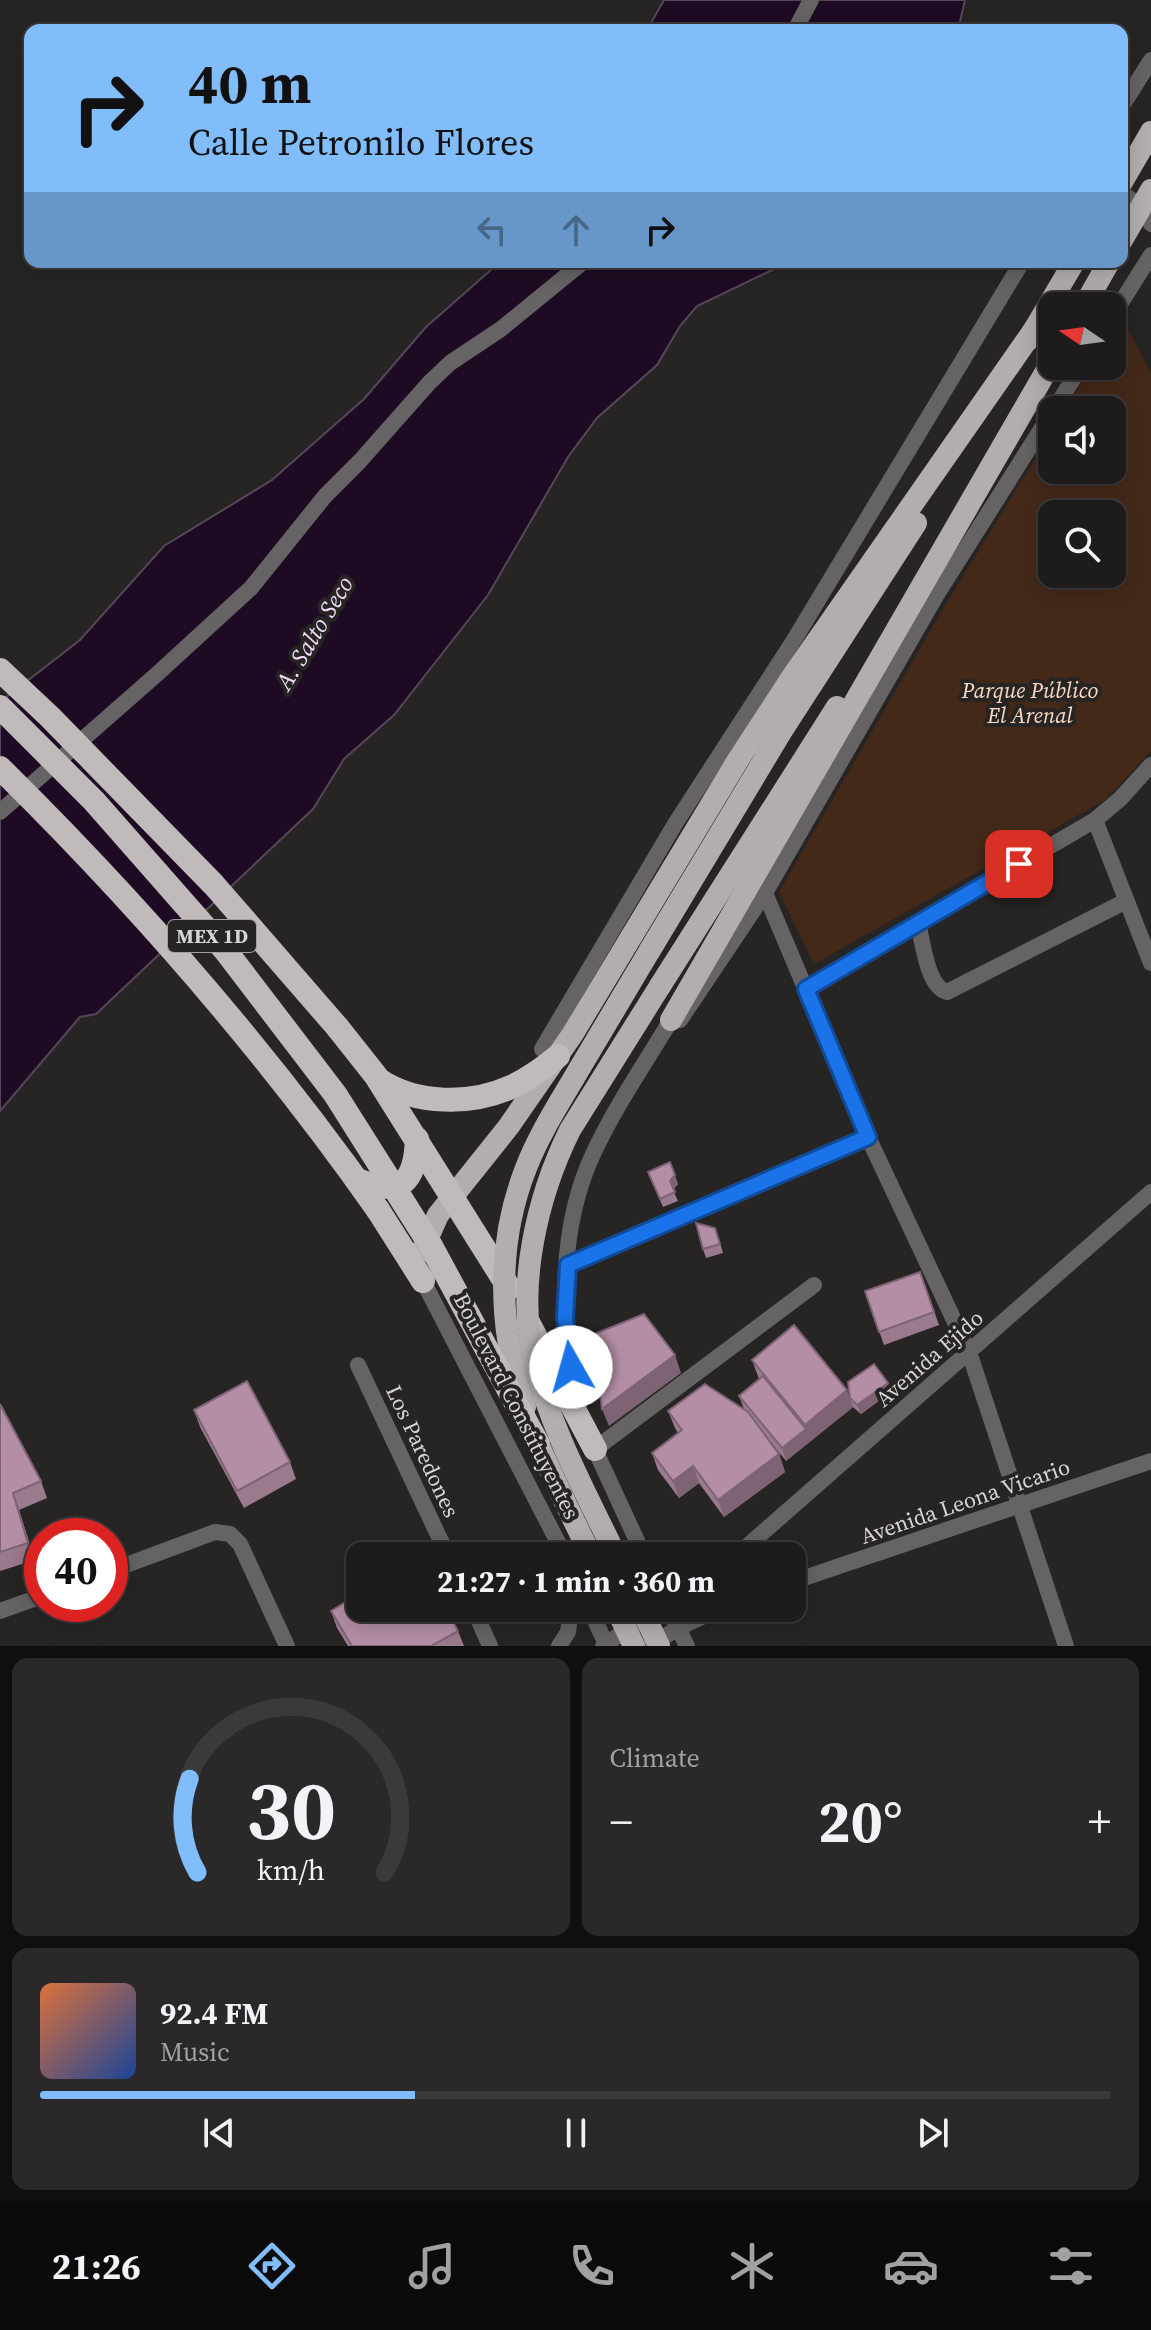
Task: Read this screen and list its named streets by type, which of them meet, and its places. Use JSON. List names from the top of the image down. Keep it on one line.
{"streets":{"highway":["MEX 1D","Boulevard Constituyentes"],"street":["Avenida Ejido","Los Paredones","Avenida Leona Vicario"]},"water":["A. Salto Seco"],"parks":["Parque Público El Arenal"],"north":"left","page":{"turn":["40 m","Calle Petronilo Flores"],"limit":"40","trip":"21:27 · 1 min · 360 m","tile":"Climate","heat":["−","20°","+"],"song":["92.4 FM","Music"],"tabs":"21:26","gauge":["30","km/h"]}}
